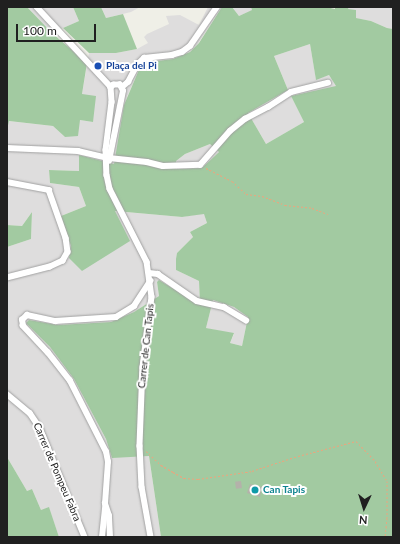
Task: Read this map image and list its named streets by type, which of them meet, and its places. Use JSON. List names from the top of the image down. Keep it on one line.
{"streets":{"street":["Carrer de Can Tapis","Carrer de Pompeu Fabra"]},"places":["Plaça del Pi","Can Tapis"],"scale_bar":"100 m","north":"bottom"}
